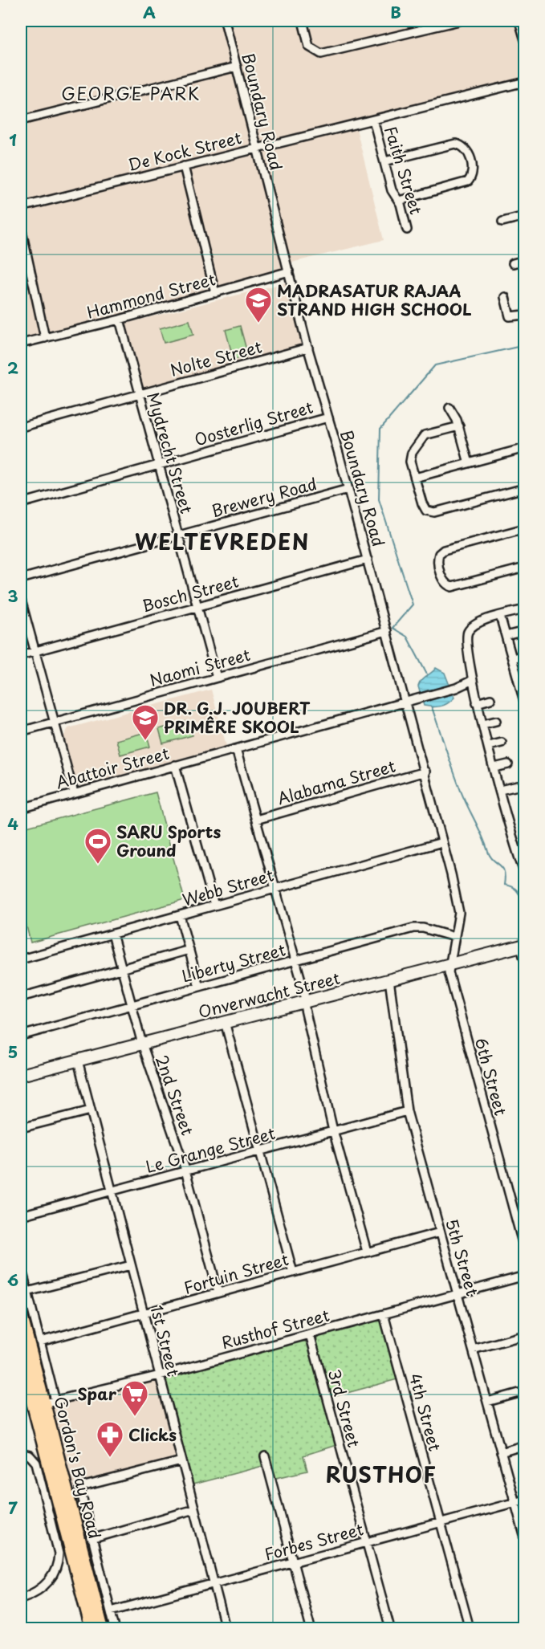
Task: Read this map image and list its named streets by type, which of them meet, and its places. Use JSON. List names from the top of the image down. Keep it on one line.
{"streets":{"main road":["Gordon's Bay Road"],"street":["Boundary Road","De Kock Street","Faith Street","Hammond Street","Nolte Street","Oosterlig Street","Mydrecht Street","Brewery Road","Bosch Street","Naomi Street","Abattoir Street","Alabama Street","Webb Street","Liberty Street","Onverwacht Street","6th Street","2nd Street","Le Grange Street","5th Street","Fortuin Street","Rusthof Street","1st Street","3rd Street","4th Street","Forbes Street"]},"crossings":[["Boundary Road","De Kock Street"],["Boundary Road","Hammond Street"],["Boundary Road","Nolte Street"],["Boundary Road","Oosterlig Street"],["Boundary Road","Brewery Road"],["Boundary Road","Bosch Street"],["Boundary Road","Naomi Street"],["Boundary Road","Abattoir Street"],["Boundary Road","Alabama Street"],["Boundary Road","Webb Street"],["Boundary Road","Liberty Street"],["Boundary Road","Onverwacht Street"],["Boundary Road","6th Street"],["De Kock Street","Faith Street"],["Hammond Street","Mydrecht Street"],["Nolte Street","Mydrecht Street"],["Oosterlig Street","Mydrecht Street"],["Mydrecht Street","Brewery Road"],["Mydrecht Street","Bosch Street"],["Mydrecht Street","Naomi Street"],["Webb Street","2nd Street"],["Liberty Street","2nd Street"],["Onverwacht Street","6th Street"],["Onverwacht Street","2nd Street"],["Onverwacht Street","5th Street"],["Onverwacht Street","1st Street"],["2nd Street","Le Grange Street"],["2nd Street","Fortuin Street"],["Le Grange Street","5th Street"],["Le Grange Street","1st Street"],["5th Street","Fortuin Street"],["5th Street","Rusthof Street"],["5th Street","Forbes Street"],["Fortuin Street","1st Street"],["Rusthof Street","1st Street"],["Rusthof Street","3rd Street"],["Rusthof Street","4th Street"],["Rusthof Street","Gordon's Bay Road"],["1st Street","Forbes Street"],["3rd Street","Forbes Street"],["4th Street","Forbes Street"]],"districts":["GEORGE PARK","WELTEVREDEN","RUSTHOF"],"places":{"school or university":["MADRASATUR RAJAA STRAND HIGH SCHOOL","DR. G.J. JOUBERT PRIMÊRE SKOOL"],"sports":["SARU Sports Ground"],"supermarket":["Spar"],"pharmacy":["Clicks"]},"grid":{"columns":["A","B"],"rows":["1","2","3","4","5","6","7"]}}
